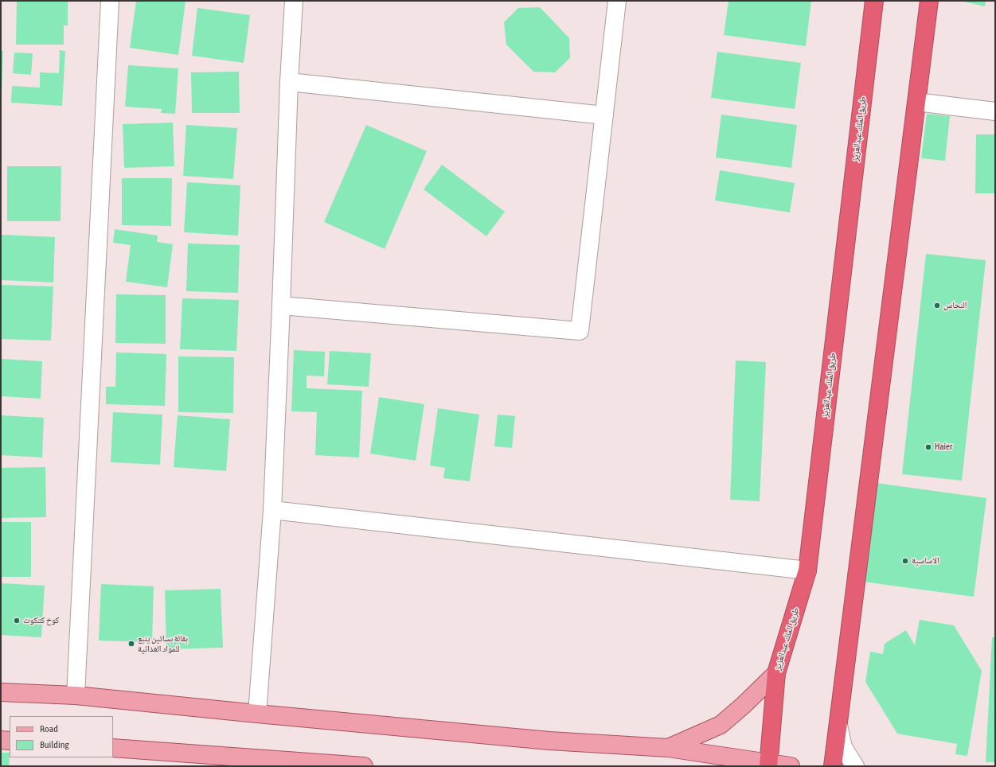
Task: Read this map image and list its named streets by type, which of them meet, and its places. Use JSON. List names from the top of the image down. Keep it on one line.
{"streets":{"highway":["طريق الملك عبدالعزيز"]},"places":["النحاس","Haier","الاساسية","كوخ كتكوت","بقالة بساتين ينبع للمواد الغذائية"],"legend":["Road","Building"]}
